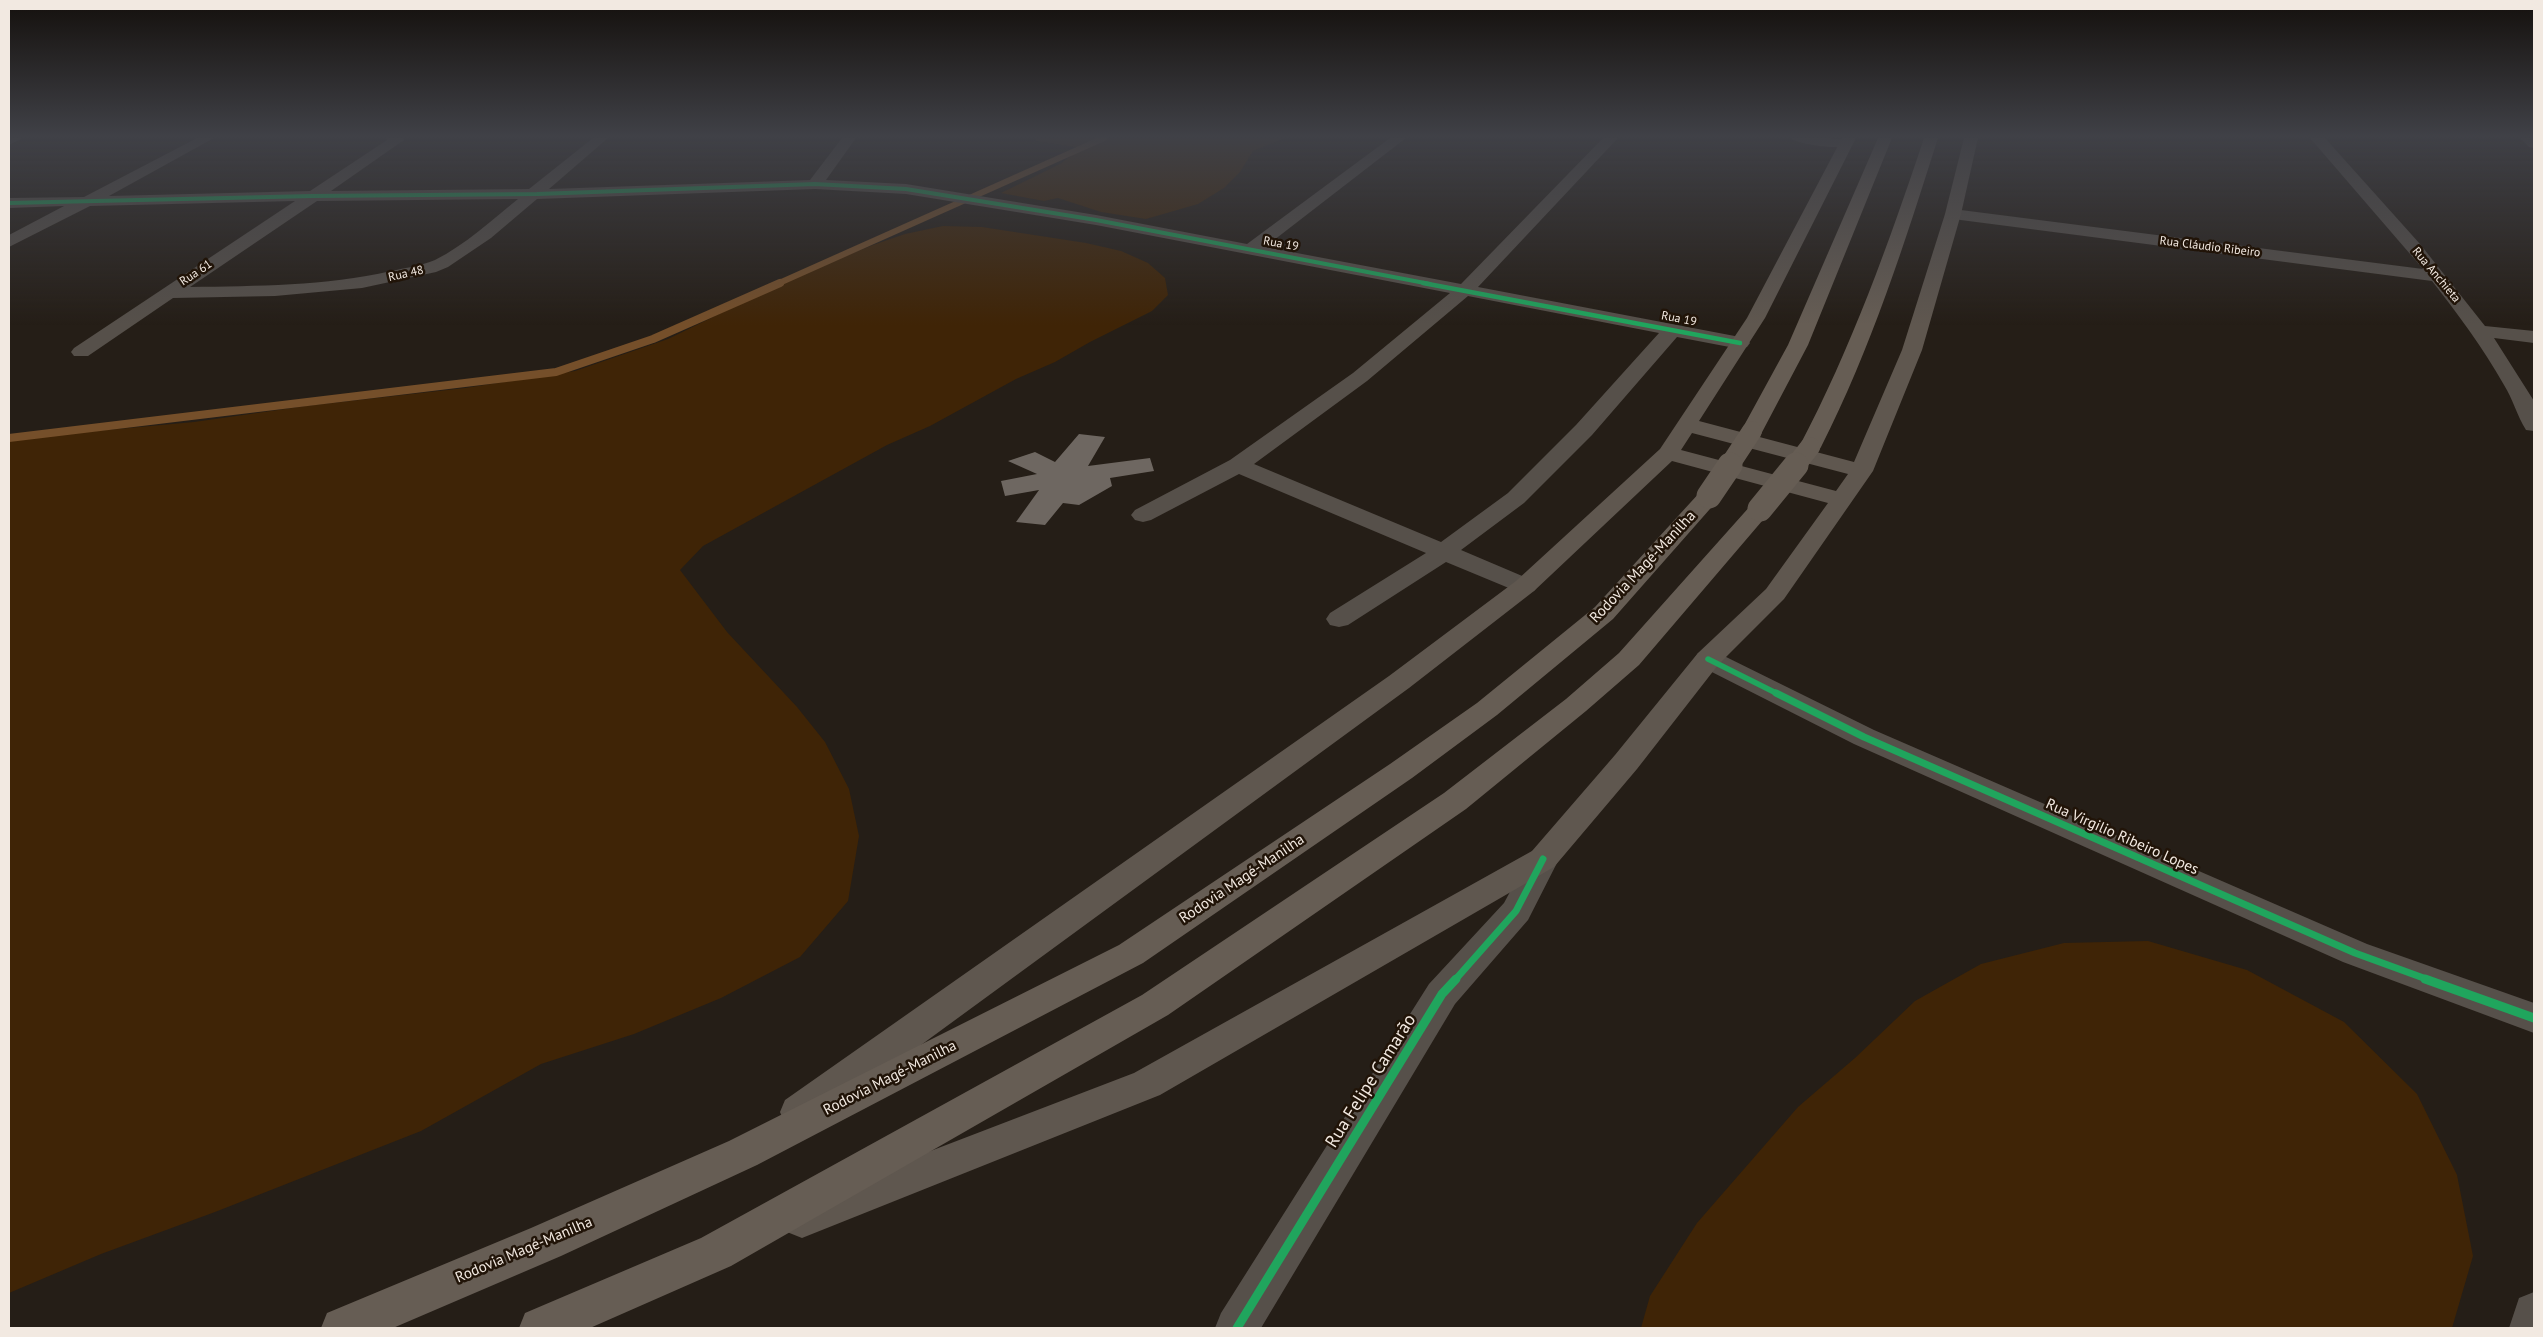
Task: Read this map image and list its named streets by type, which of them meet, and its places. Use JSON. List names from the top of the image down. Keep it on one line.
{"streets":{"highway":["Rodovia Magé-Manilha"],"street":["Rua 19","Rua Cláudio Ribeiro","Rua 61","Rua 48","Rua Anchieta","Rua Virgilio Ribeiro Lopes","Rua Felipe Camarão"]},"crossings":[["Rua Cláudio Ribeiro","Rua Anchieta"],["Rua 61","Rua 48"]]}
